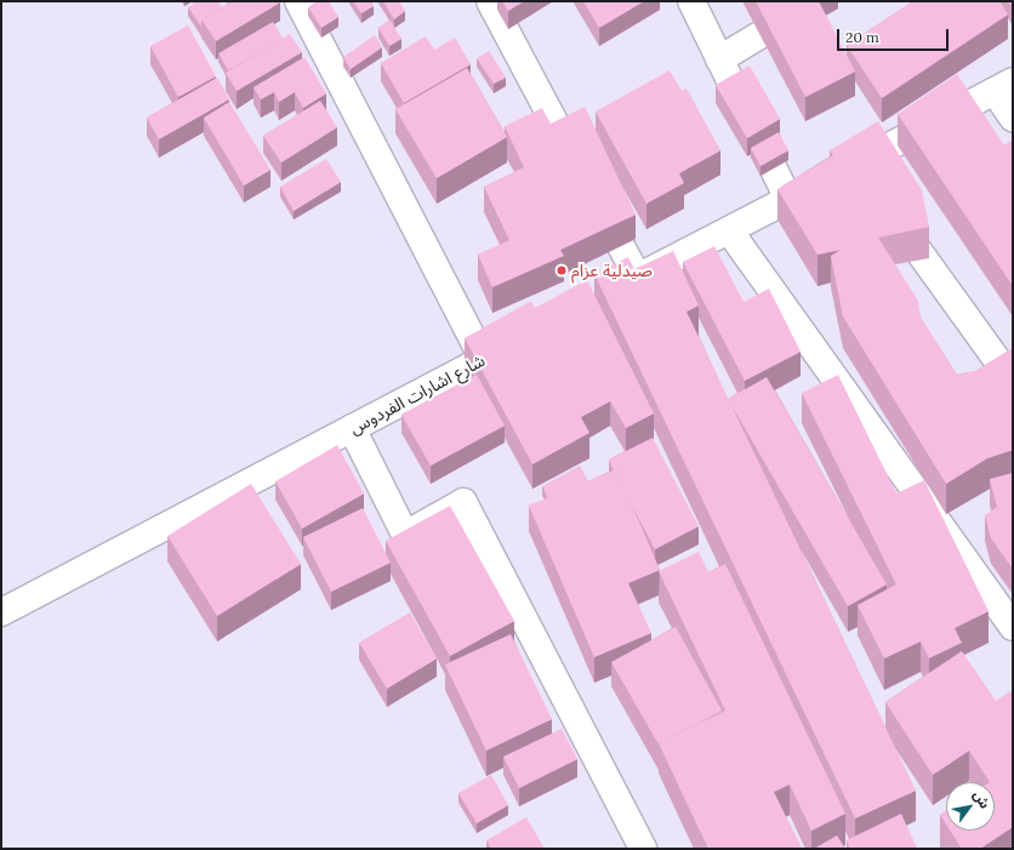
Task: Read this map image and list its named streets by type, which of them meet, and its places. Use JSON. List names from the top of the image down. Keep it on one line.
{"streets":{"street":["شارع اشارات الفردوس"]},"places":["صيدلية عزام"],"scale_bar":"20 m","north":"top right"}
